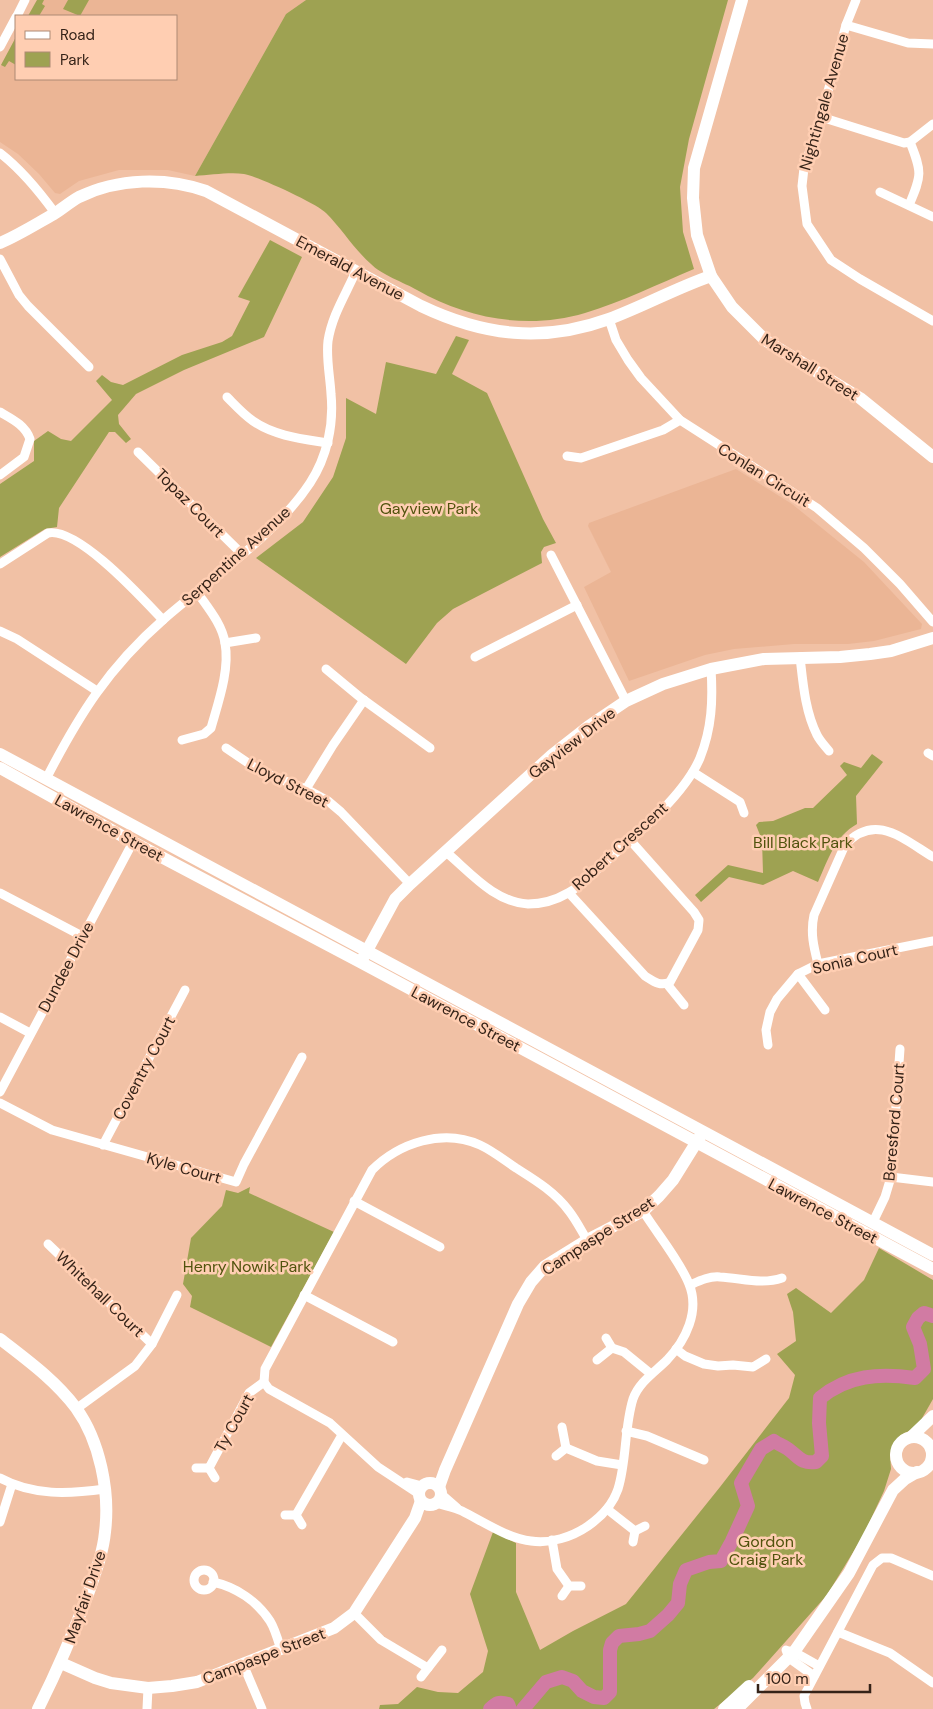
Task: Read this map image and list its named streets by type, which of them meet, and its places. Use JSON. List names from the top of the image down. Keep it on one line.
{"streets":{"street":["Nightingale Avenue","Emerald Avenue","Marshall Street","Conlan Circuit","Topaz Court","Serpentine Avenue","Gayview Drive","Lloyd Street","Lawrence Street","Robert Crescent","Sonia Court","Dundee Drive","Coventry Court","Beresford Court","Kyle Court","Campaspe Street","Whitehall Court","Ty Court","Mayfair Drive"]},"crossings":[["Emerald Avenue","Marshall Street"],["Emerald Avenue","Conlan Circuit"],["Emerald Avenue","Serpentine Avenue"],["Topaz Court","Serpentine Avenue"],["Serpentine Avenue","Lawrence Street"],["Gayview Drive","Lloyd Street"],["Gayview Drive","Lawrence Street"],["Gayview Drive","Robert Crescent"],["Lawrence Street","Dundee Drive"],["Lawrence Street","Beresford Court"],["Lawrence Street","Campaspe Street"],["Coventry Court","Kyle Court"],["Campaspe Street","Mayfair Drive"]],"parks":["Gayview Park","Bill Black Park","Henry Nowik Park","Gordon Craig Park"],"legend":["Road","Park"],"scale_bar":"100 m"}
